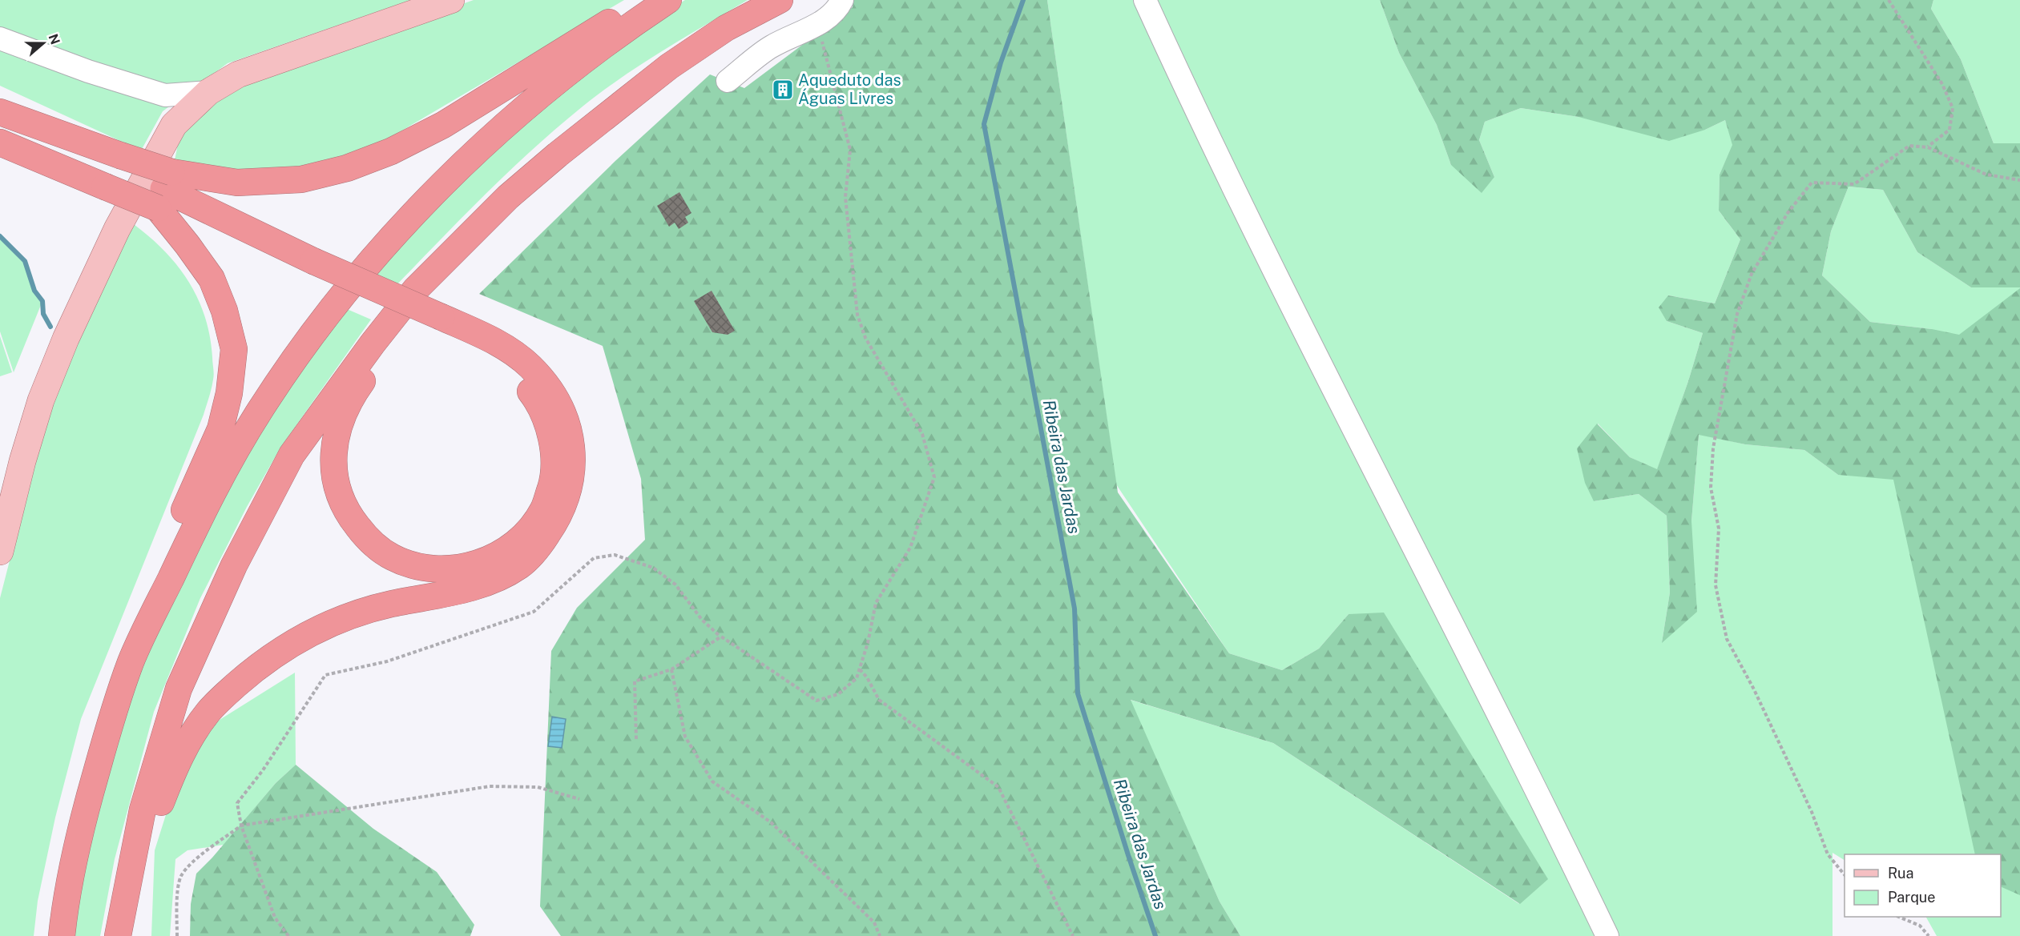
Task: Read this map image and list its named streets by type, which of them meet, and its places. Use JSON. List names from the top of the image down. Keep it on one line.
{"water":["Ribeira das Jardas"],"places":{"building":["Aqueduto das Águas Livres"]},"legend":["Rua","Parque"],"north":"right"}
